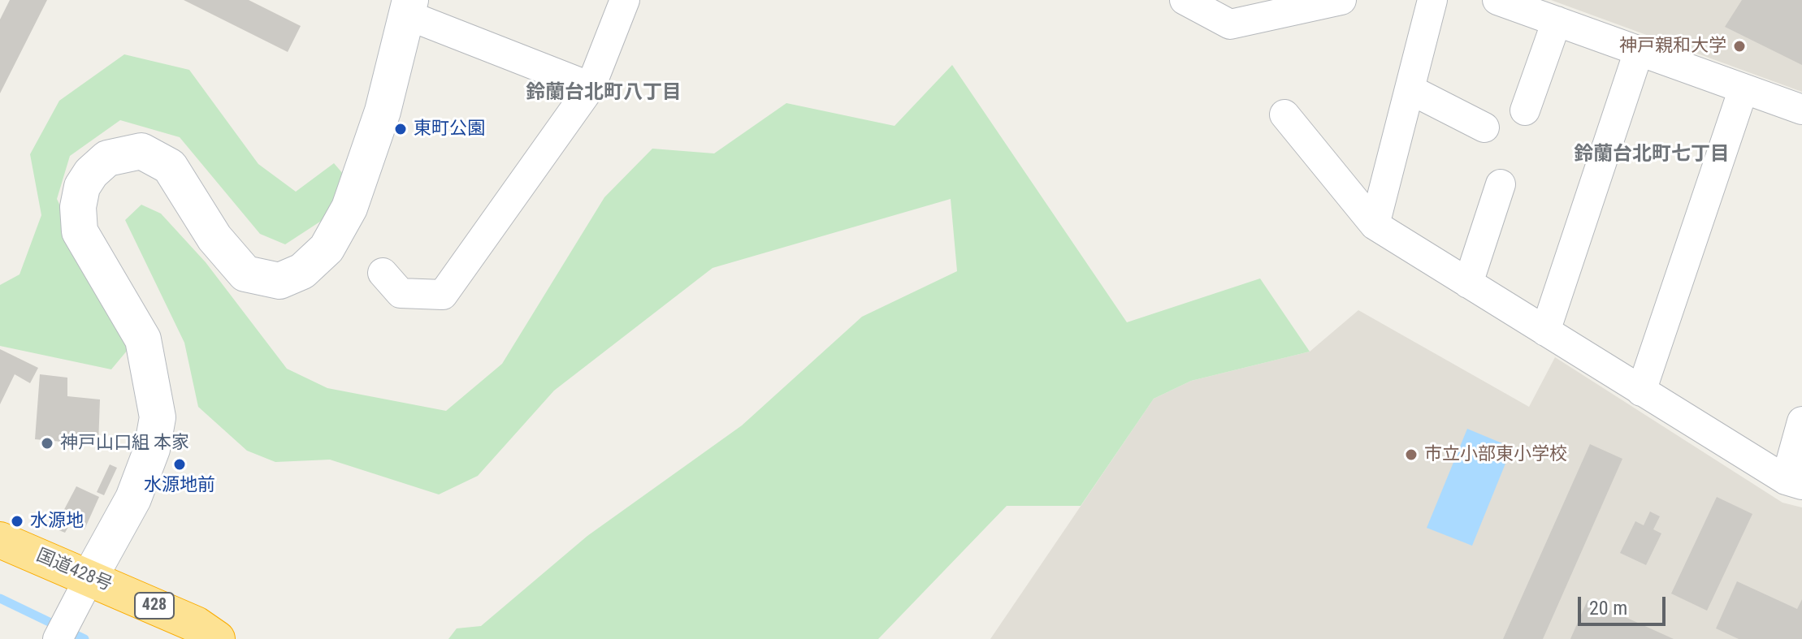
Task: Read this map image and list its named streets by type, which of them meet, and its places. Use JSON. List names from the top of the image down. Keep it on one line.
{"streets":{"highway":["国道428号","428"]},"districts":["鈴蘭台北町八丁目","鈴蘭台北町七丁目"],"places":["神戸親和大学","東町公園","神戸山口組 本家","市立小部東小学校","水源地前","水源地"],"scale_bar":"20 m"}
